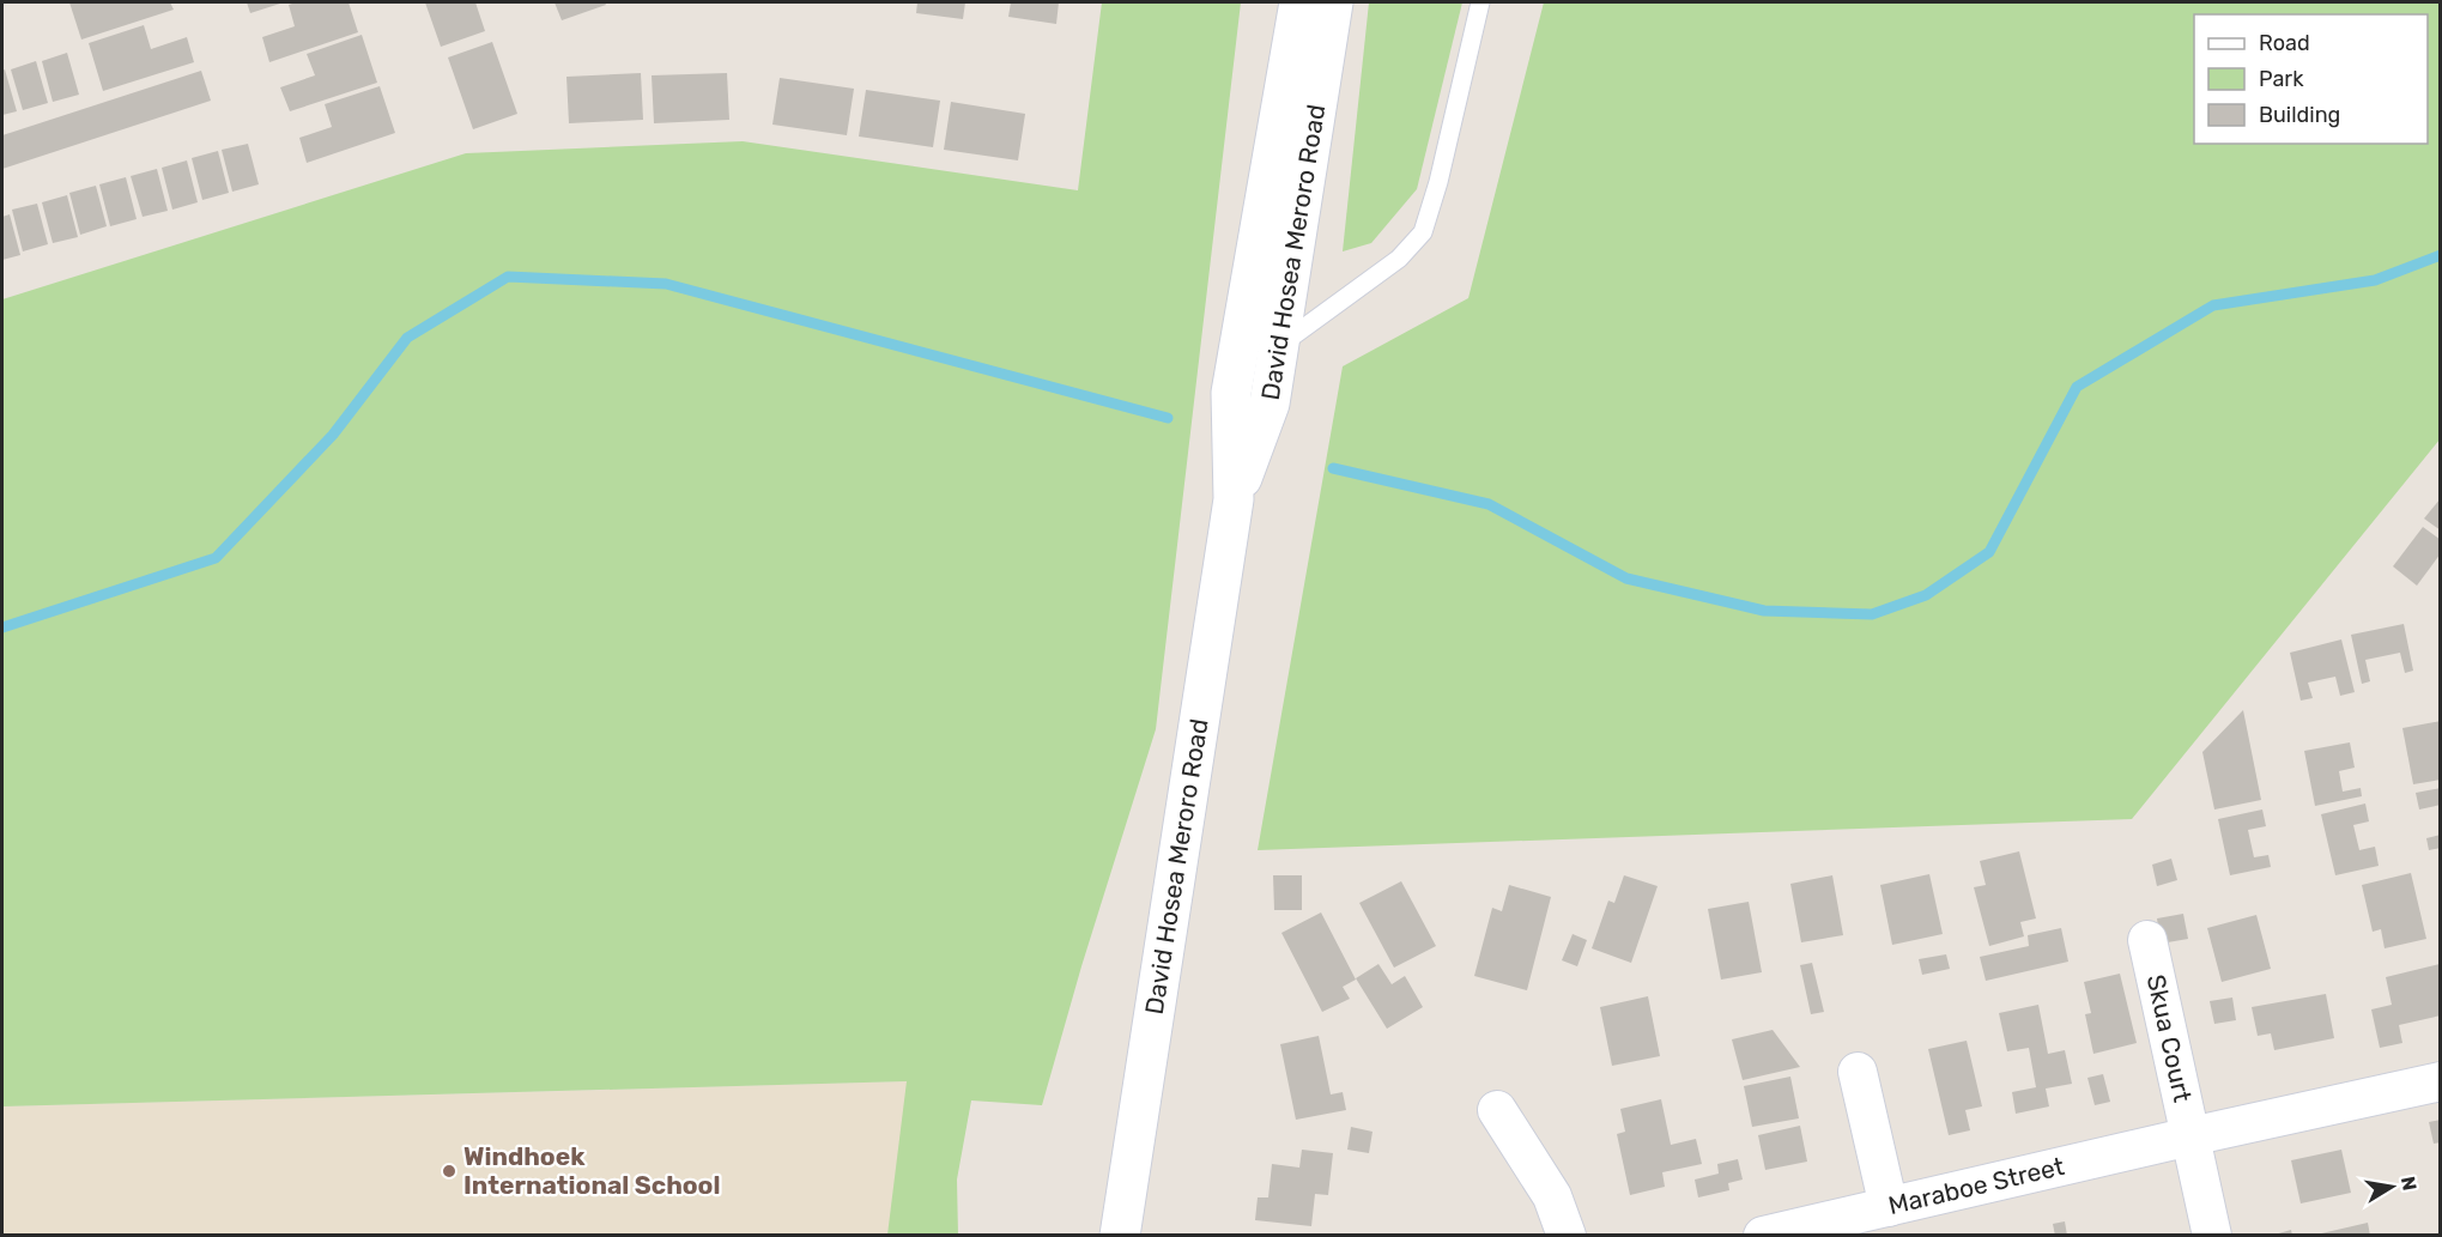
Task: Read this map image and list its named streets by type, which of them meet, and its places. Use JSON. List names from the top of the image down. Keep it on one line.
{"streets":{"main road":["David Hosea Meroro Road"],"street":["Skua Court","Maraboe Street"]},"crossings":[["Skua Court","Maraboe Street"]],"places":["Windhoek International School"],"legend":["Road","Park","Building"],"north":"right"}
